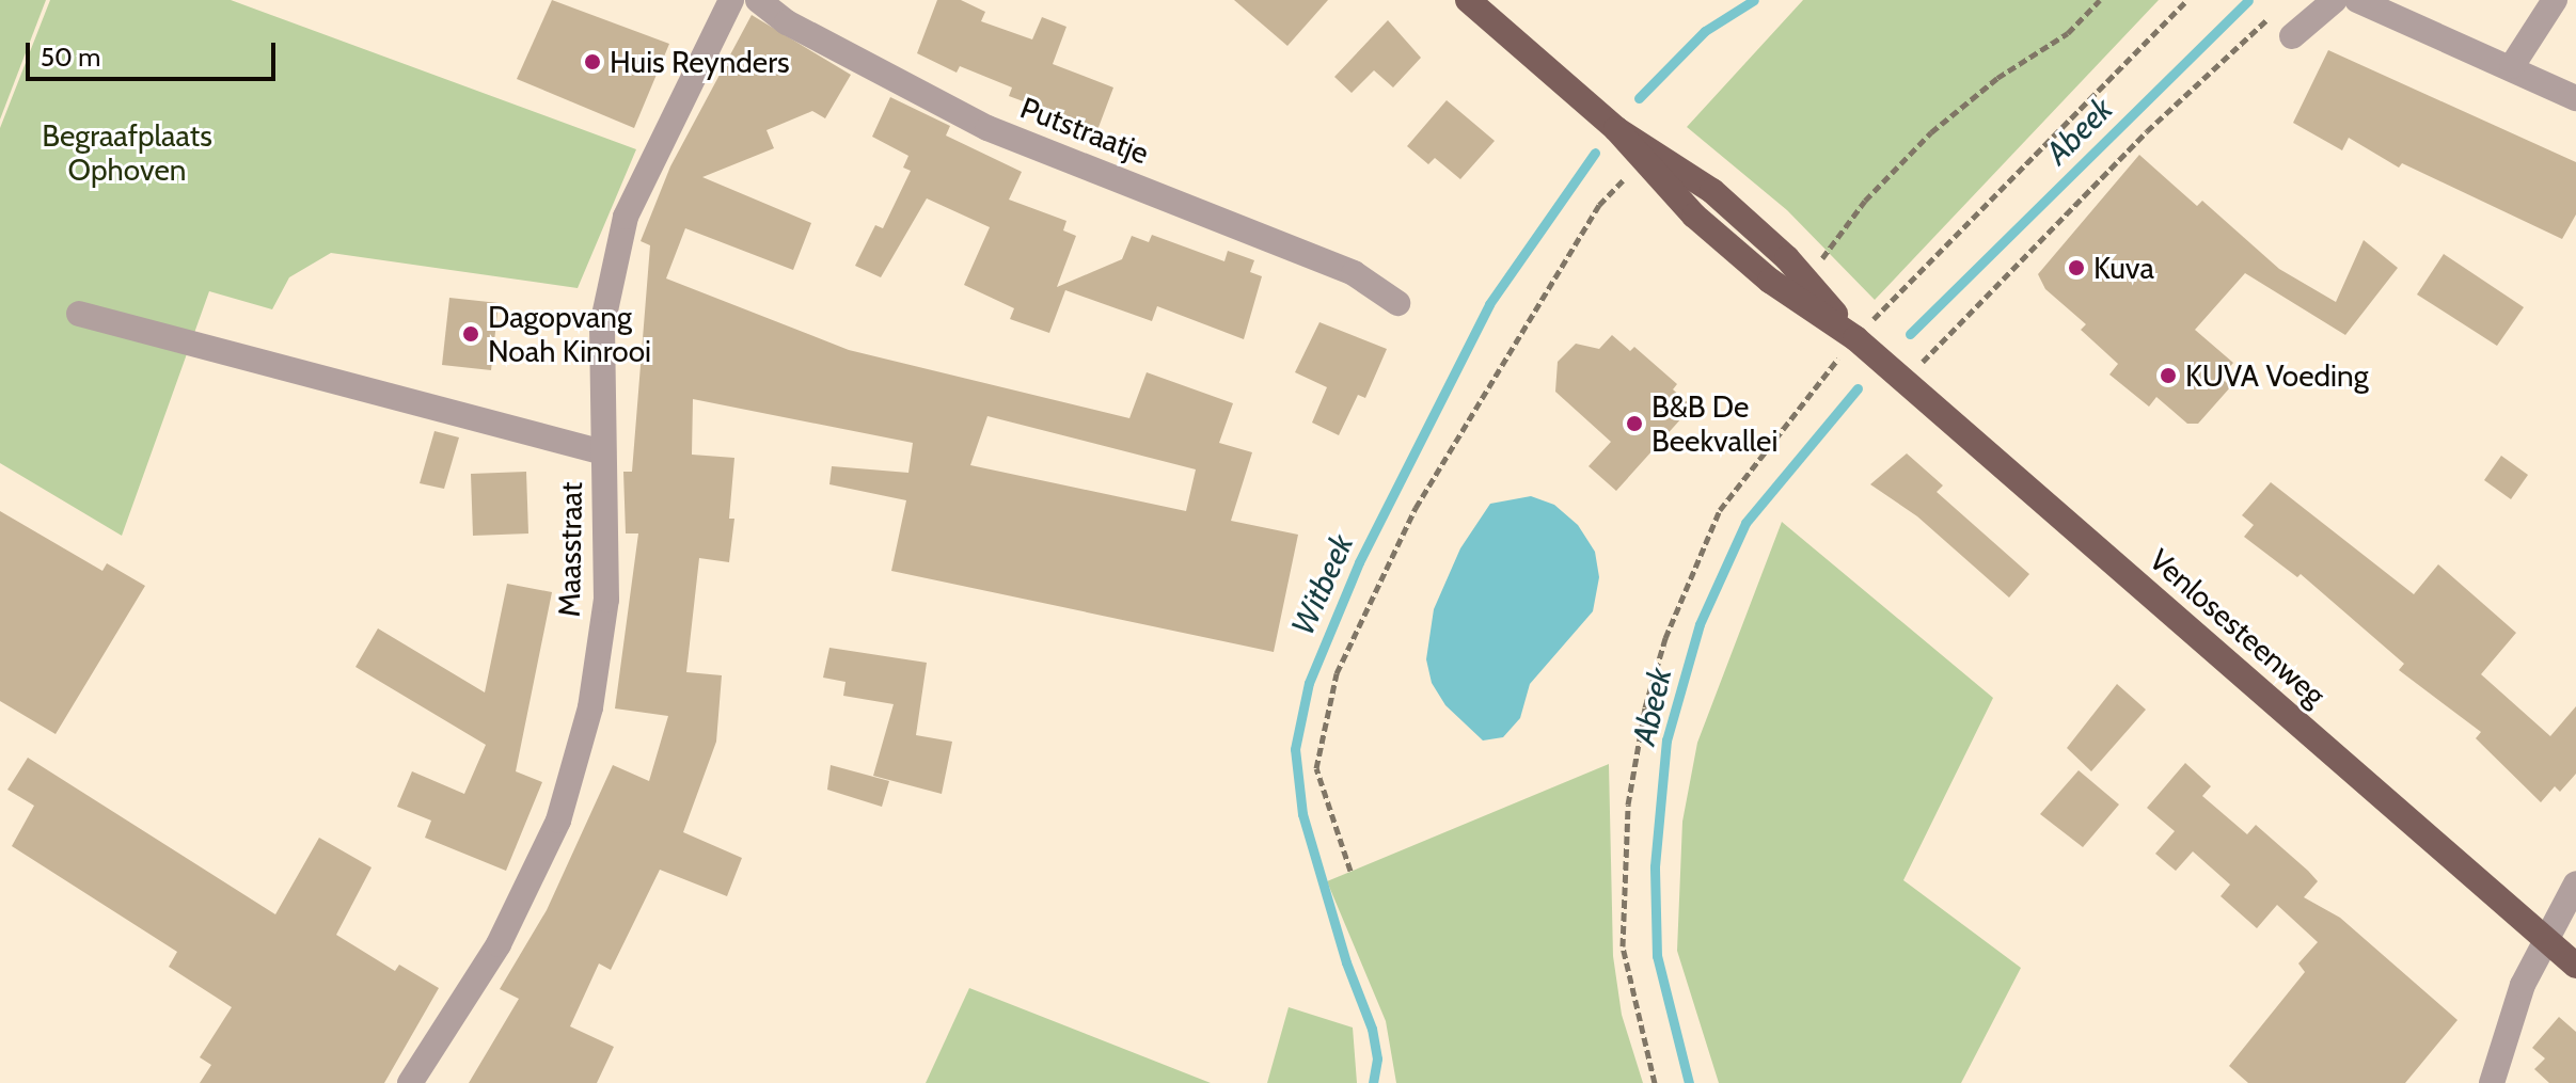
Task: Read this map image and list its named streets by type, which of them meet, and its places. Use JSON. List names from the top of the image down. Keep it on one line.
{"streets":{"main road":["Venlosesteenweg"],"street":["Putstraatje","Maasstraat"]},"water":["Abeek","Witbeek"],"parks":["Begraafplaats Ophoven"],"places":["Huis Reynders","Kuva","Dagopvang Noah Kinrooi","KUVA Voeding","B&B De Beekvallei"],"scale_bar":"50 m"}
